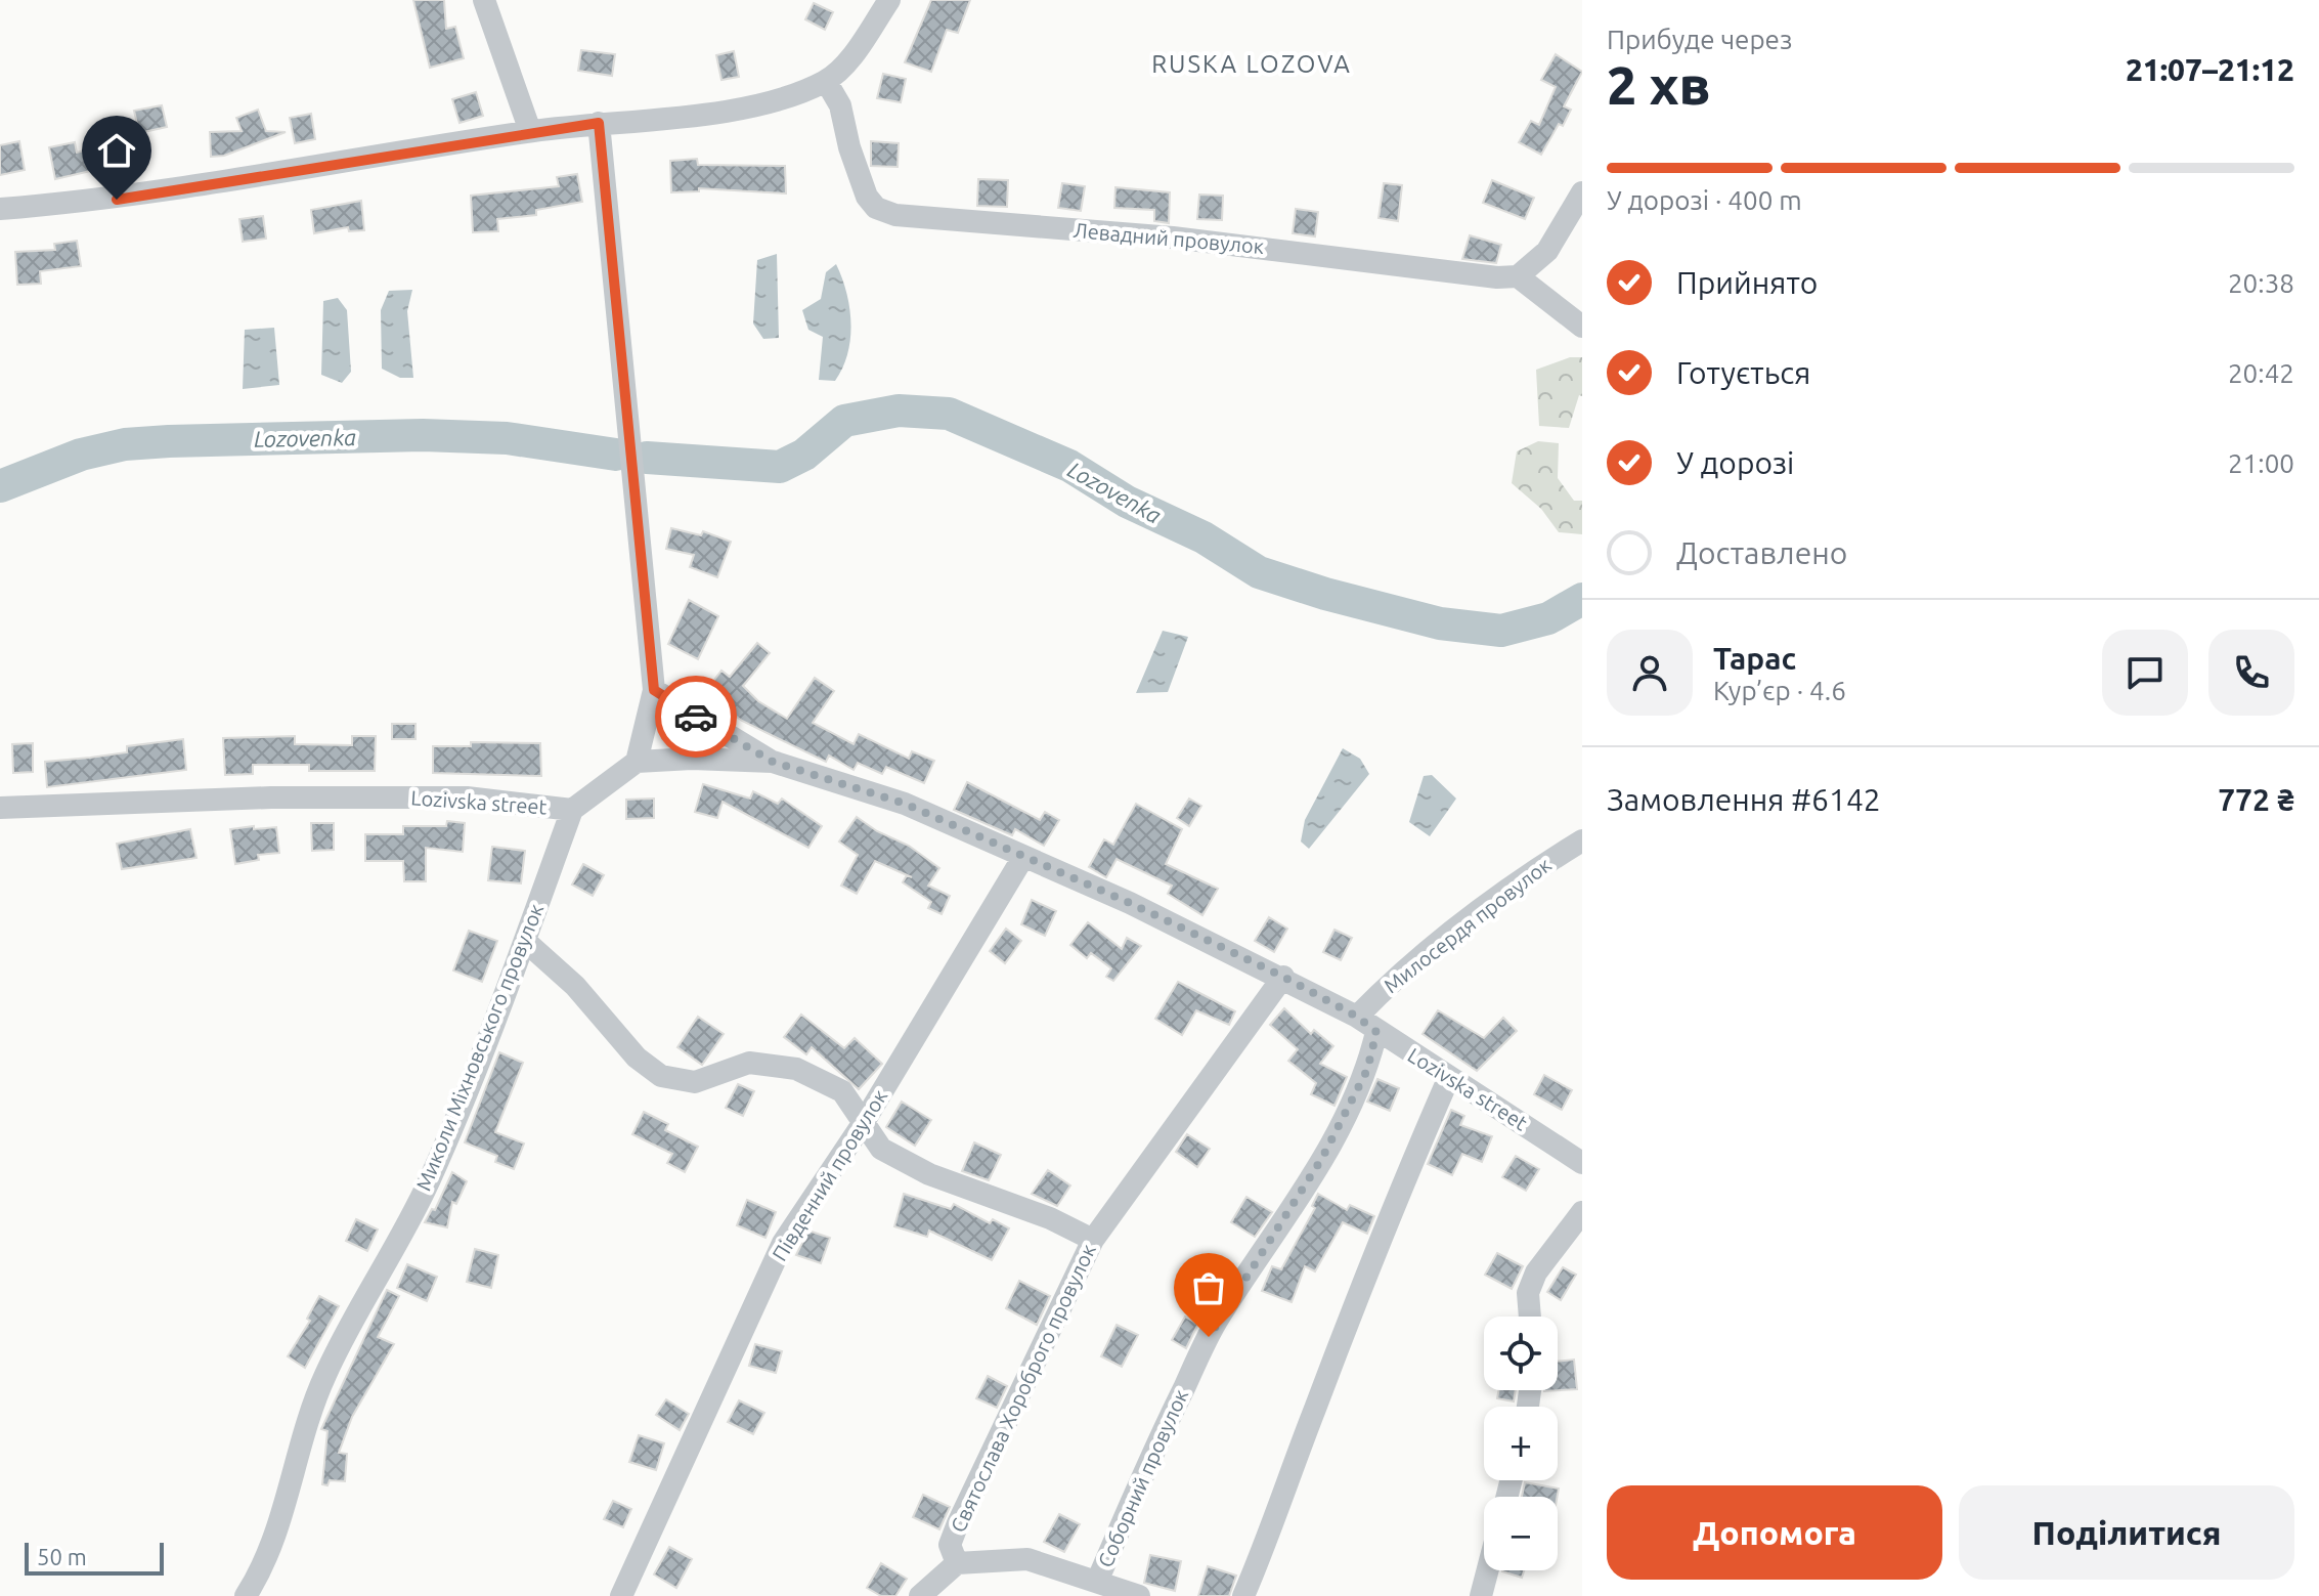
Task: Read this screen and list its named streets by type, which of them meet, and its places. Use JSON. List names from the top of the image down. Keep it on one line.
{"streets":{"street":["Левадний провулок","Lozivska street","Милосердя провулок","Миколи Міхновського провулок","Південний провулок","Святослава Хороброго провулок","Соборний провулок"]},"crossings":[["Lozivska street","Милосердя провулок"],["Lozivska street","Миколи Міхновського провулок"],["Lozivska street","Південний провулок"],["Lozivska street","Святослава Хороброго провулок"],["Lozivska street","Соборний провулок"]],"districts":["RUSKA LOZOVA"],"water":["Lozovenka"],"scale_bar":"50 m","page":{"heading":["2 хв","Прибуде через","21:07–21:12"],"panel":["Тарас","Кур’єр · 4.6","Замовлення #6142","772 ₴"],"bar":"У дорозі · 400 m","list":[["Прийнято","20:38"],["Готується","20:42"],["У дорозі","21:00"],"Доставлено"],"map_buttons":["+","−"],"buttons":["Допомога","Поділитися"],"scale":"50 m"}}
